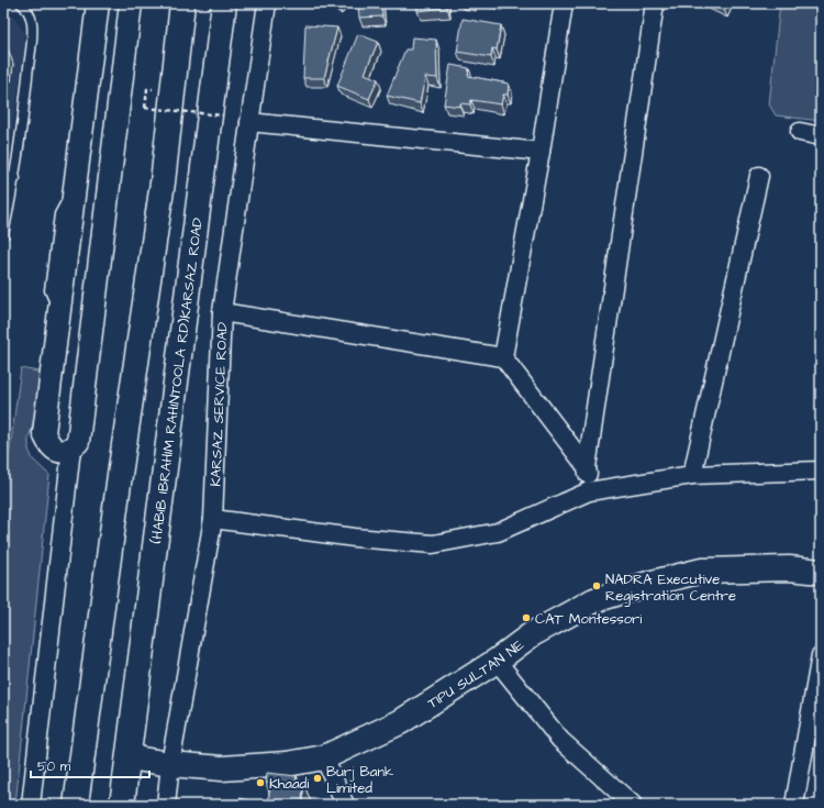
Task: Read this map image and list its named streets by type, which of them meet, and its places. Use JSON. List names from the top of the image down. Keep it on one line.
{"streets":{"main road":["(HABIB IBRAHIM RAHINTOOLA RD)KARSAZ ROAD","TIPU SULTAN NE"],"street":["KARSAZ SERVICE ROAD"]},"crossings":[["(HABIB IBRAHIM RAHINTOOLA RD)KARSAZ ROAD","TIPU SULTAN NE"],["KARSAZ SERVICE ROAD","TIPU SULTAN NE"]],"places":["NADRA Executive Registration Centre","CAT Montessori","Burj Bank Limited","Khaadi"],"scale_bar":"50 m"}
